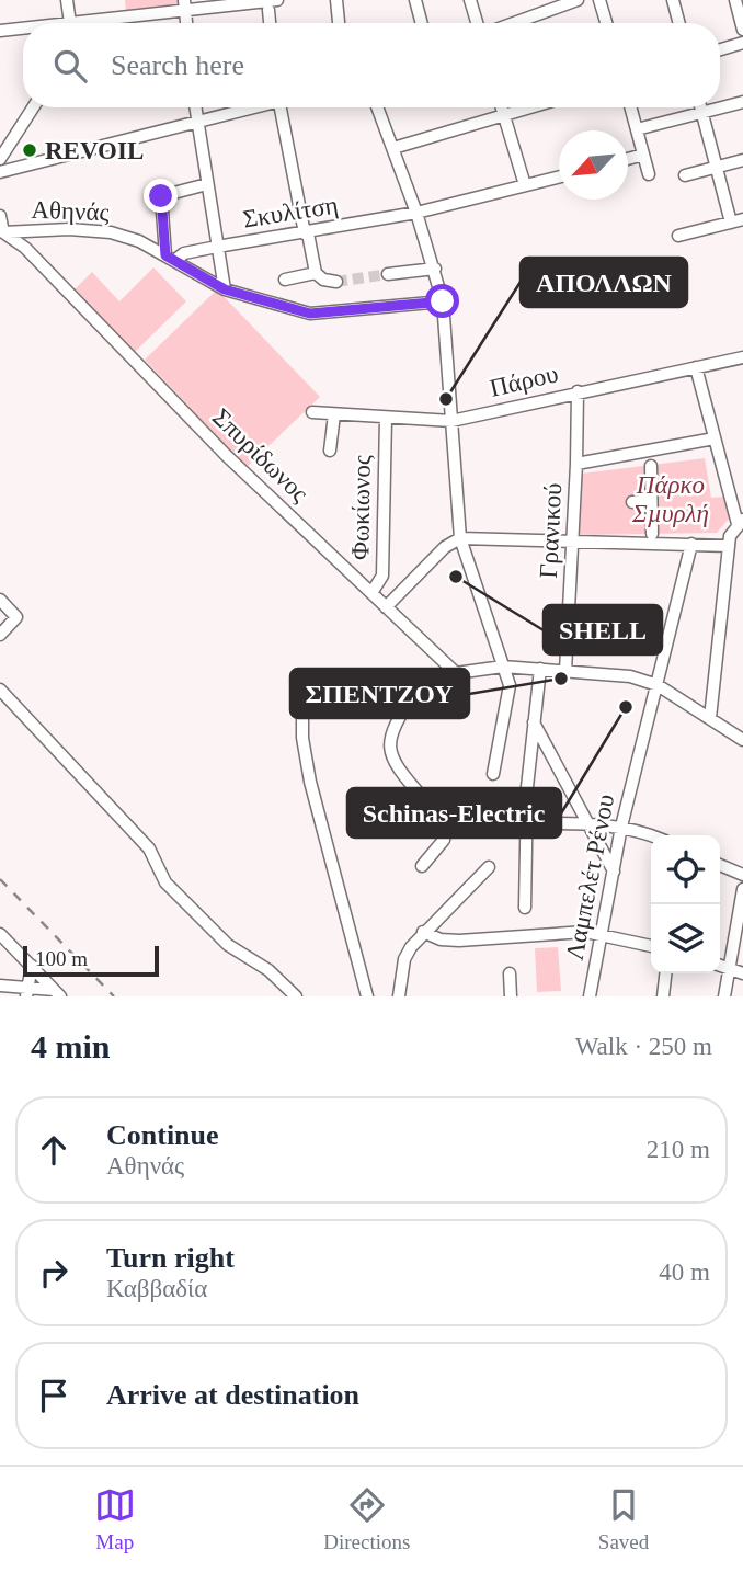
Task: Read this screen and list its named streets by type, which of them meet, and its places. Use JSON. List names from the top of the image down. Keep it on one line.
{"streets":{"street":["Αθηνάς","Σκυλίτση","Πάρου","Σπυρίδωνος","Φωκίωνος","Γρανικού","Λαμπελέτ Ρένου"]},"crossings":[["Αθηνάς","Σκυλίτση"],["Αθηνάς","Σπυρίδωνος"],["Πάρου","Φωκίωνος"],["Πάρου","Γρανικού"],["Σπυρίδωνος","Φωκίωνος"]],"parks":["Πάρκο Σµυρλή"],"places":["REVOIL","ΑΠΟΛΛΩΝ","SHELL","ΣΠΕΝΤΖΟΥ","Schinas-Electric"],"scale_bar":"100 m","north":"bottom left","page":{"search":"Search here","scale":"100 m","heading":["4 min","Walk · 250 m"],"list":[["Continue","Αθηνάς","210 m"],["Turn right","Καββαδία","40 m"],"Arrive at destination"],"nav":["Map","Directions","Saved"]}}
